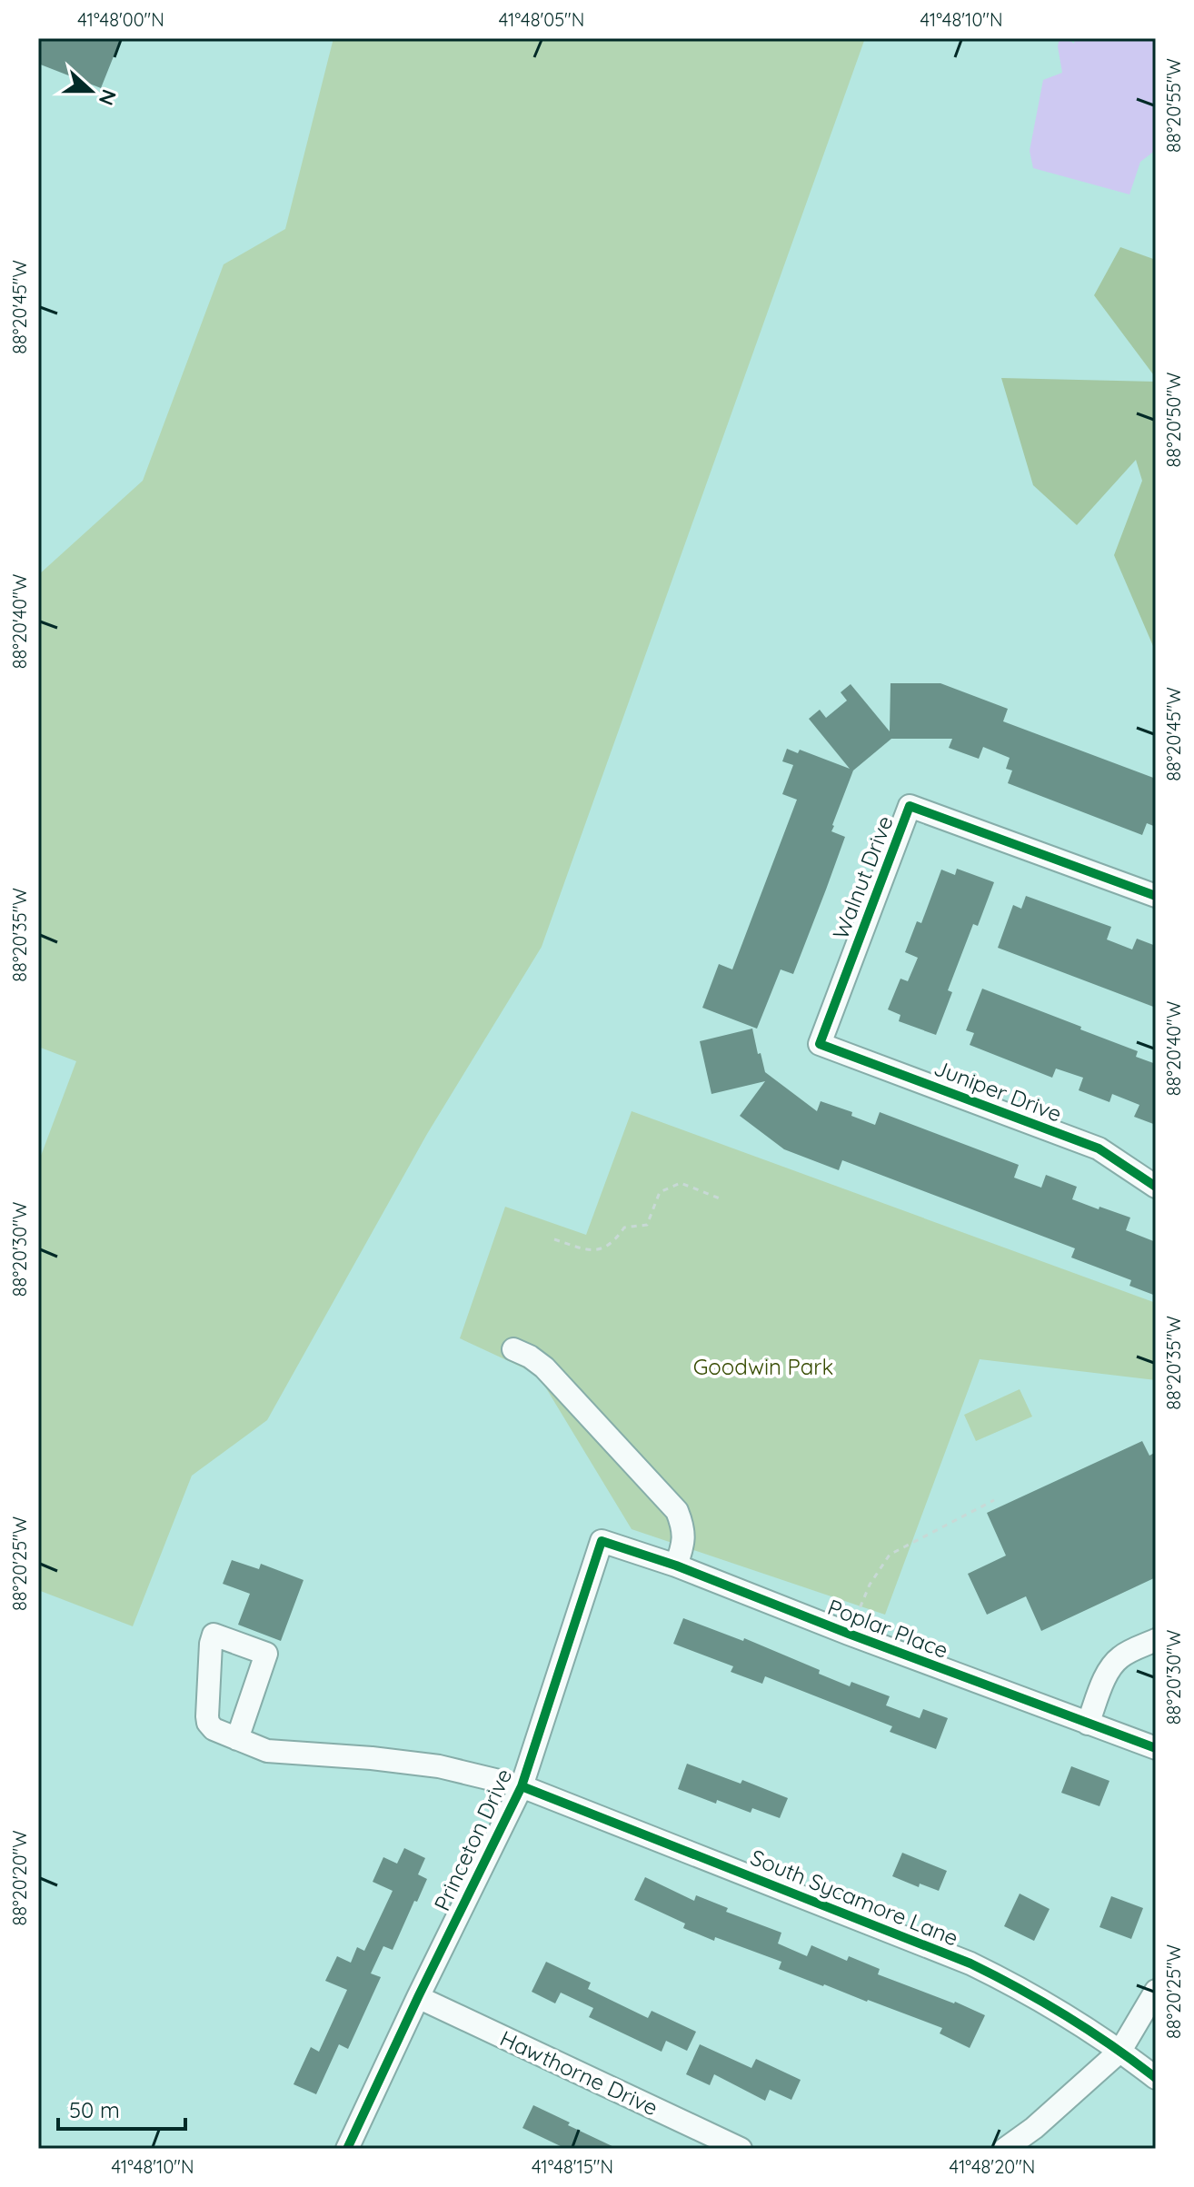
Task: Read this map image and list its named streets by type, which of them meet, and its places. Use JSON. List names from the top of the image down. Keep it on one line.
{"streets":{"street":["Walnut Drive","Juniper Drive","Poplar Place","Princeton Drive","South Sycamore Lane","Hawthorne Drive"]},"crossings":[["Walnut Drive","Juniper Drive"],["Poplar Place","Princeton Drive"],["Princeton Drive","South Sycamore Lane"],["Princeton Drive","Hawthorne Drive"]],"parks":["Goodwin Park"],"scale_bar":"50 m","north":"right","coordinates":["41°48'00\"N","41°48'05\"N","41°48'10\"N","88°20'55\"W","88°20'45\"W","88°20'50\"W","88°20'40\"W","88°20'35\"W","88°20'30\"W","88°20'25\"W","88°20'20\"W","41°48'15\"N","41°48'20\"N"]}
